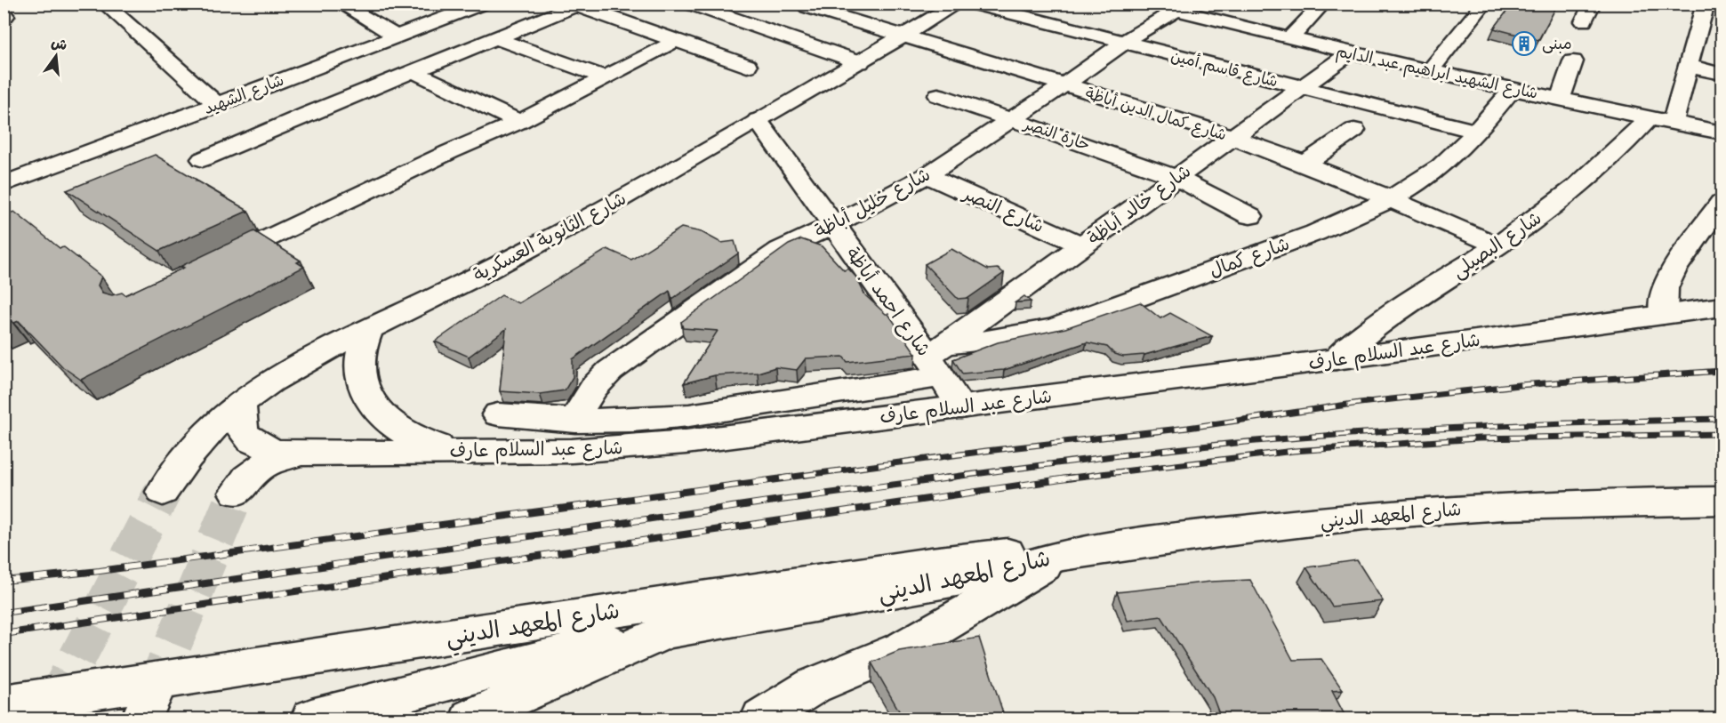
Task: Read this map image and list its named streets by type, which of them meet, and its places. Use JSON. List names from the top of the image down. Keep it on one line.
{"streets":{"street":["شارع قاسم أمين","شارع الشهيد ابراهيم عبد الدايم","شارع الشهيد","شارع كمال الدين أباظة","حارة النصر","شارع خليل أباظة","شارع خالد أباظة","شارع النصر","شارع الثانوية العسكرية","شارع البصيلى","شارع كمال","شارع احمد أباظة","شارع عبد السلام عارف","شارع المعهد الديني"]},"crossings":[["شارع قاسم أمين","شارع خليل أباظة"],["شارع قاسم أمين","شارع خالد أباظة"],["شارع قاسم أمين","شارع كمال"],["شارع الشهيد ابراهيم عبد الدايم","شارع خليل أباظة"],["شارع الشهيد ابراهيم عبد الدايم","شارع خالد أباظة"],["شارع الشهيد ابراهيم عبد الدايم","شارع البصيلى"],["شارع الشهيد ابراهيم عبد الدايم","شارع كمال"],["شارع كمال الدين أباظة","شارع خليل أباظة"],["شارع كمال الدين أباظة","شارع خالد أباظة"],["شارع كمال الدين أباظة","شارع الثانوية العسكرية"],["شارع كمال الدين أباظة","شارع البصيلى"],["شارع كمال الدين أباظة","شارع كمال"],["حارة النصر","شارع خليل أباظة"],["حارة النصر","شارع خالد أباظة"],["شارع خليل أباظة","شارع النصر"],["شارع خليل أباظة","شارع احمد أباظة"],["شارع خليل أباظة","شارع عبد السلام عارف"],["شارع خالد أباظة","شارع النصر"],["شارع خالد أباظة","شارع كمال"],["شارع خالد أباظة","شارع احمد أباظة"],["شارع خالد أباظة","شارع عبد السلام عارف"],["شارع الثانوية العسكرية","شارع احمد أباظة"],["شارع الثانوية العسكرية","شارع عبد السلام عارف"],["شارع البصيلى","شارع عبد السلام عارف"],["شارع كمال","شارع احمد أباظة"],["شارع كمال","شارع عبد السلام عارف"],["شارع احمد أباظة","شارع عبد السلام عارف"]],"places":{"building":["مبنى"]},"north":"top"}
